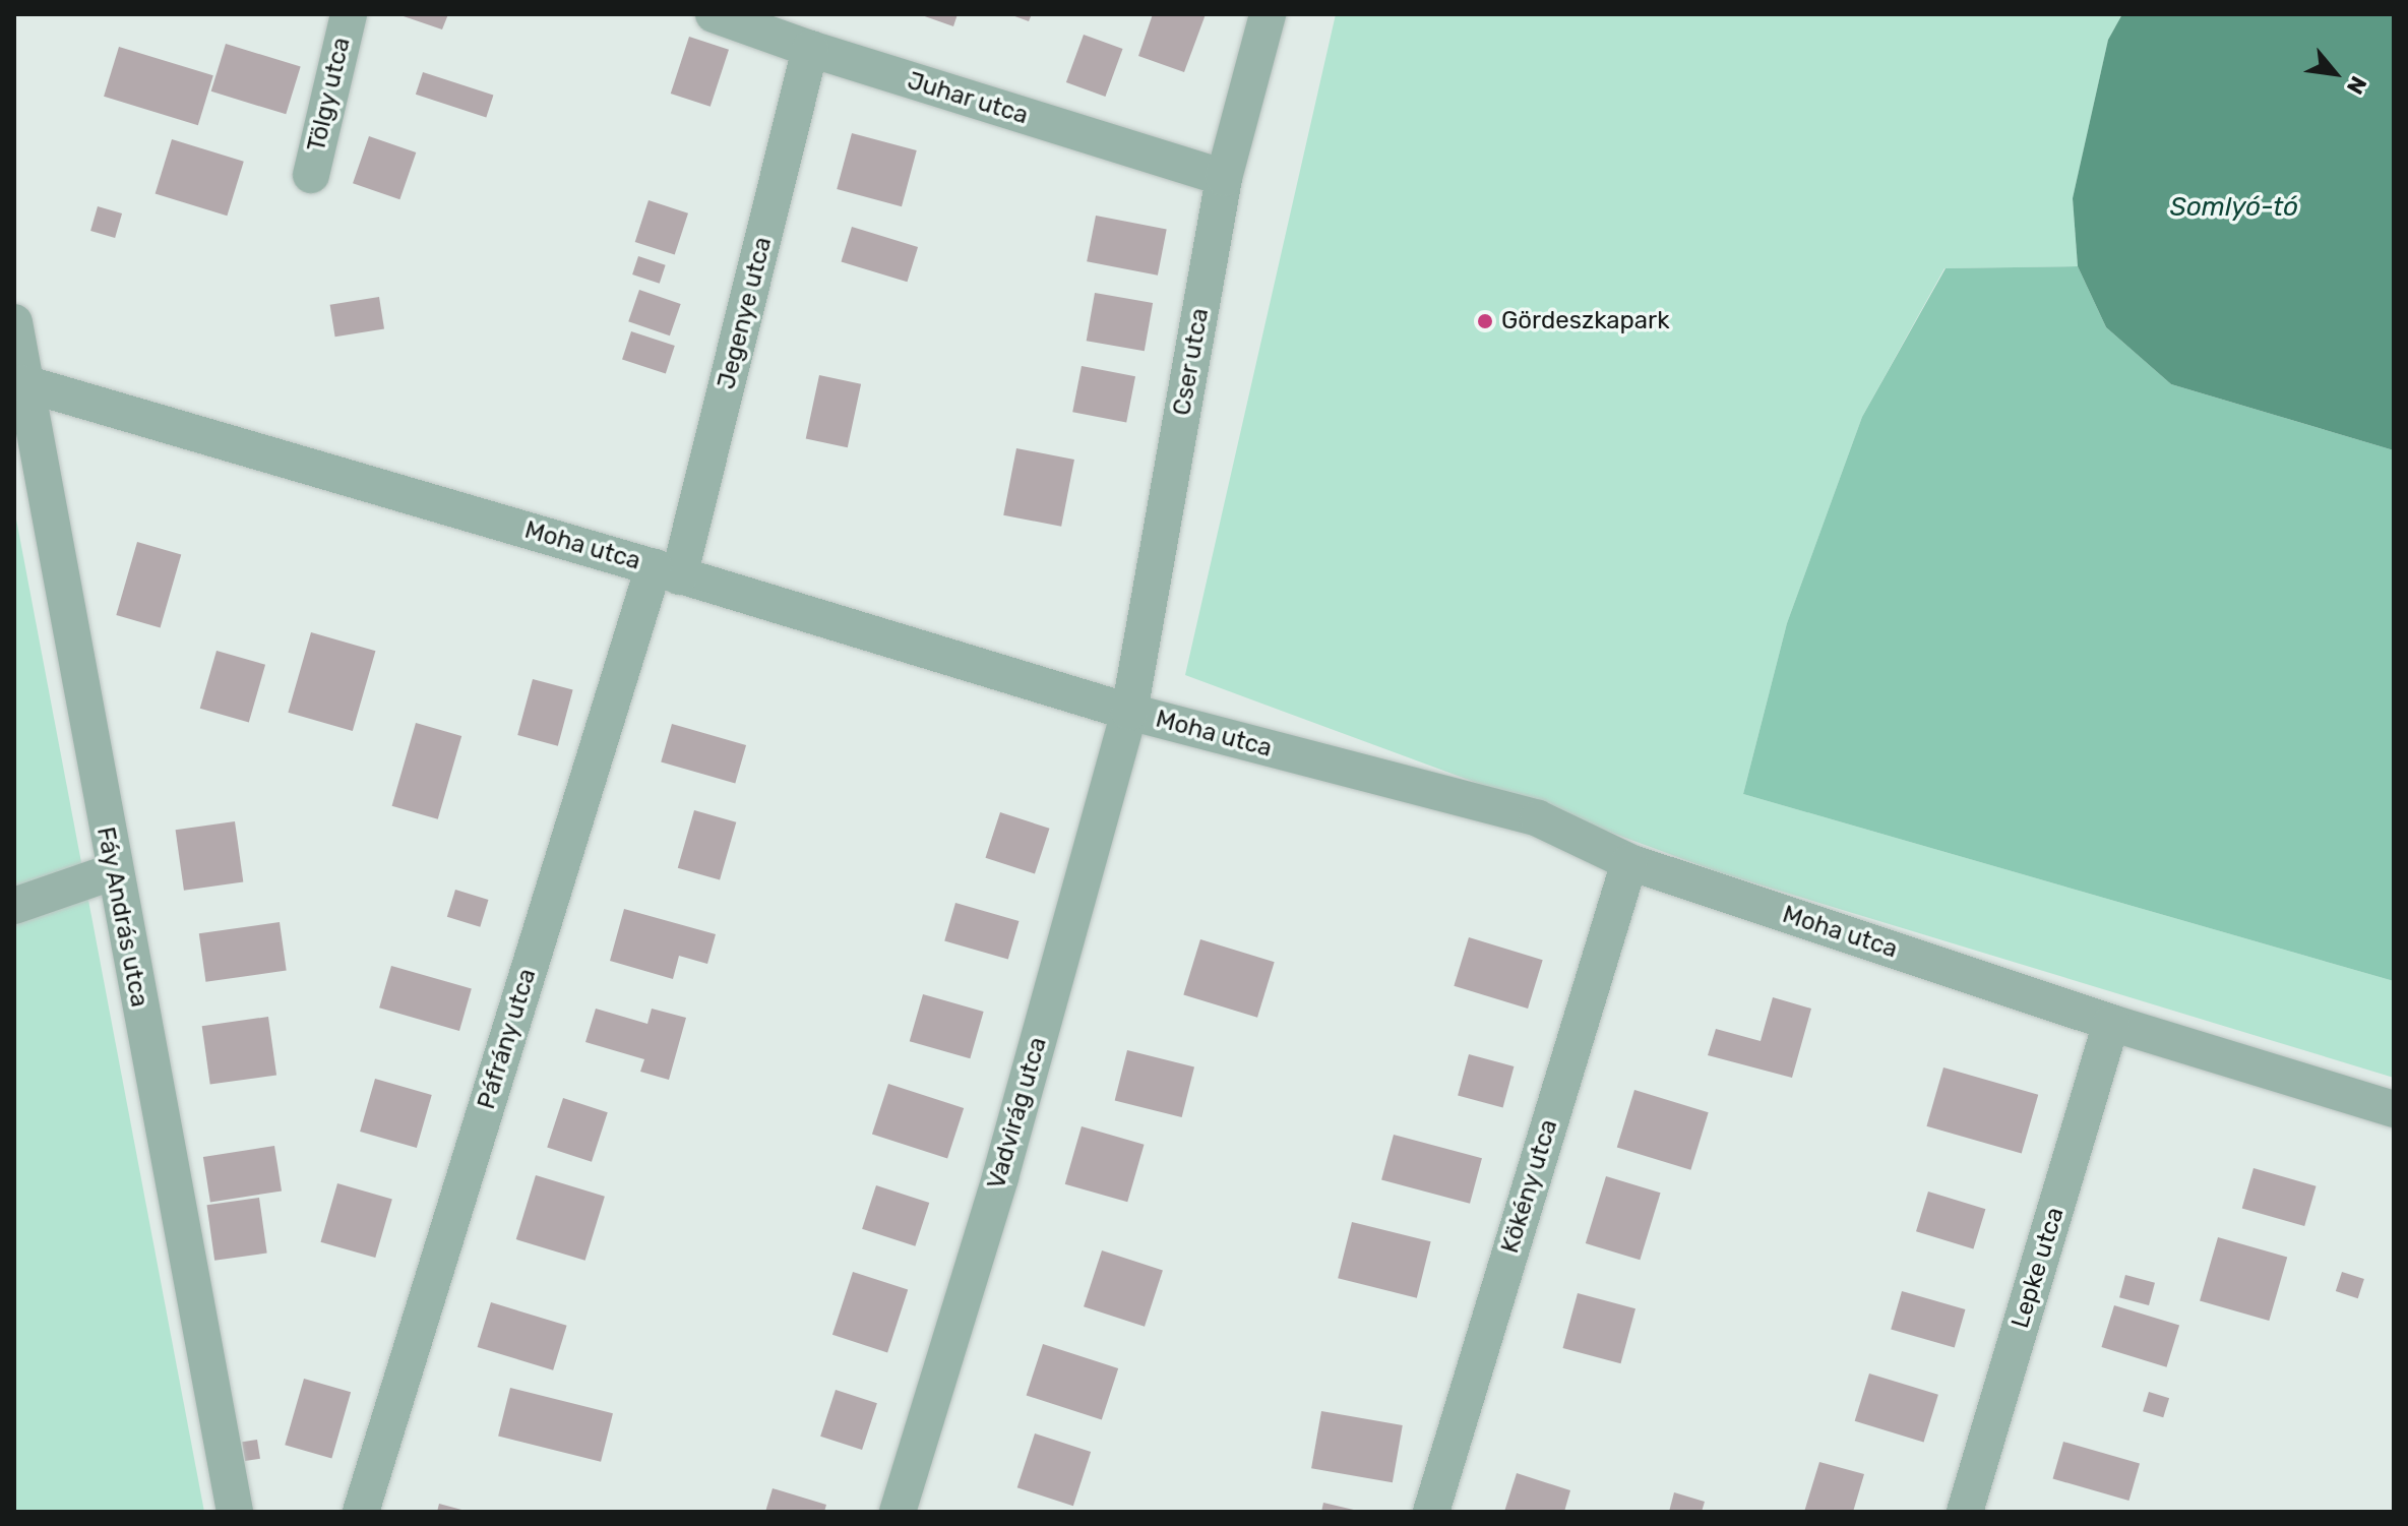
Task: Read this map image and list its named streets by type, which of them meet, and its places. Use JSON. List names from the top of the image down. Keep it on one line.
{"streets":{"street":["Tölgy utca","Juhar utca","Jegenye utca","Cser utca","Moha utca","Fáy András utca","Páfrány utca","Vadvirág utca","Kökény utca","Lepke utca"]},"crossings":[["Juhar utca","Jegenye utca"],["Juhar utca","Cser utca"],["Jegenye utca","Moha utca"],["Jegenye utca","Páfrány utca"],["Cser utca","Moha utca"],["Cser utca","Vadvirág utca"],["Moha utca","Fáy András utca"],["Moha utca","Páfrány utca"],["Moha utca","Vadvirág utca"],["Moha utca","Kökény utca"],["Moha utca","Lepke utca"]],"water":["Somlyó-tó"],"places":["Gördeszkapark"],"north":"bottom right"}
